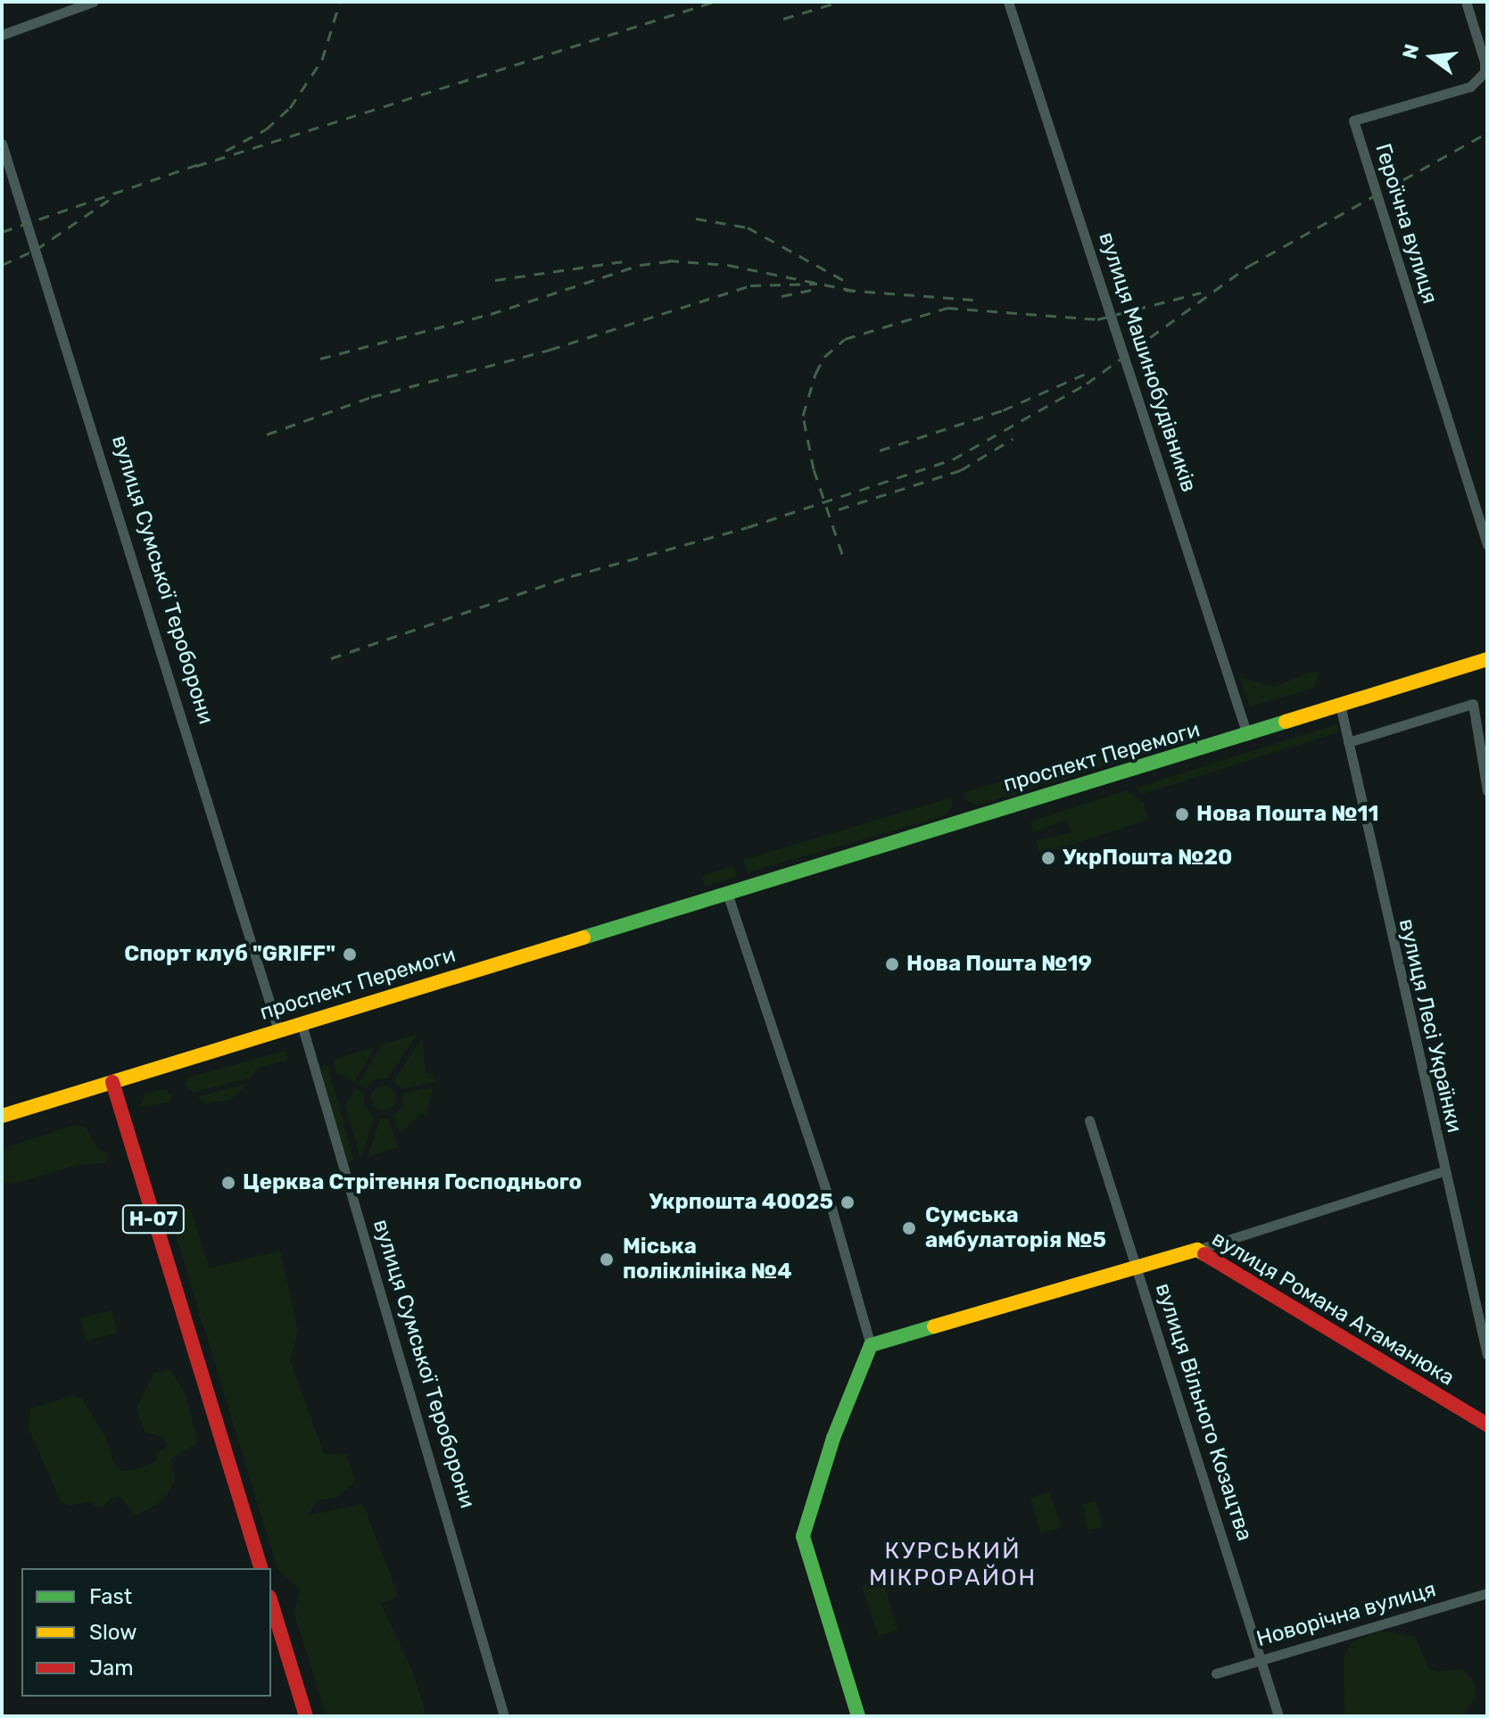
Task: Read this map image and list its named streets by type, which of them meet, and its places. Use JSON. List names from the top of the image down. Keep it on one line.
{"streets":{"main road":["проспект Перемоги","Н-07","вулиця Романа Атаманюка"],"street":["Героїчна вулиця","вулиця Машинобудівників","вулиця Сумської Тероборони","вулиця Лесі Українки","вулиця Вільного Козацтва","Новорічна вулиця"]},"crossings":[["вулиця Машинобудівників","проспект Перемоги"],["вулиця Сумської Тероборони","проспект Перемоги"],["проспект Перемоги","вулиця Лесі Українки"],["проспект Перемоги","Н-07"],["вулиця Романа Атаманюка","вулиця Вільного Козацтва"],["вулиця Вільного Козацтва","Новорічна вулиця"]],"districts":["КУРСЬКИЙ МІКРОРАЙОН"],"places":["Нова Пошта №11","УкрПошта №20","Спорт клуб \"GRIFF\"","Нова Пошта №19","Церква Стрітення Господнього","Укрпошта 40025","Сумська амбулаторія №5","Міська поліклініка №4"],"legend":["Fast","Slow","Jam"],"north":"left"}
